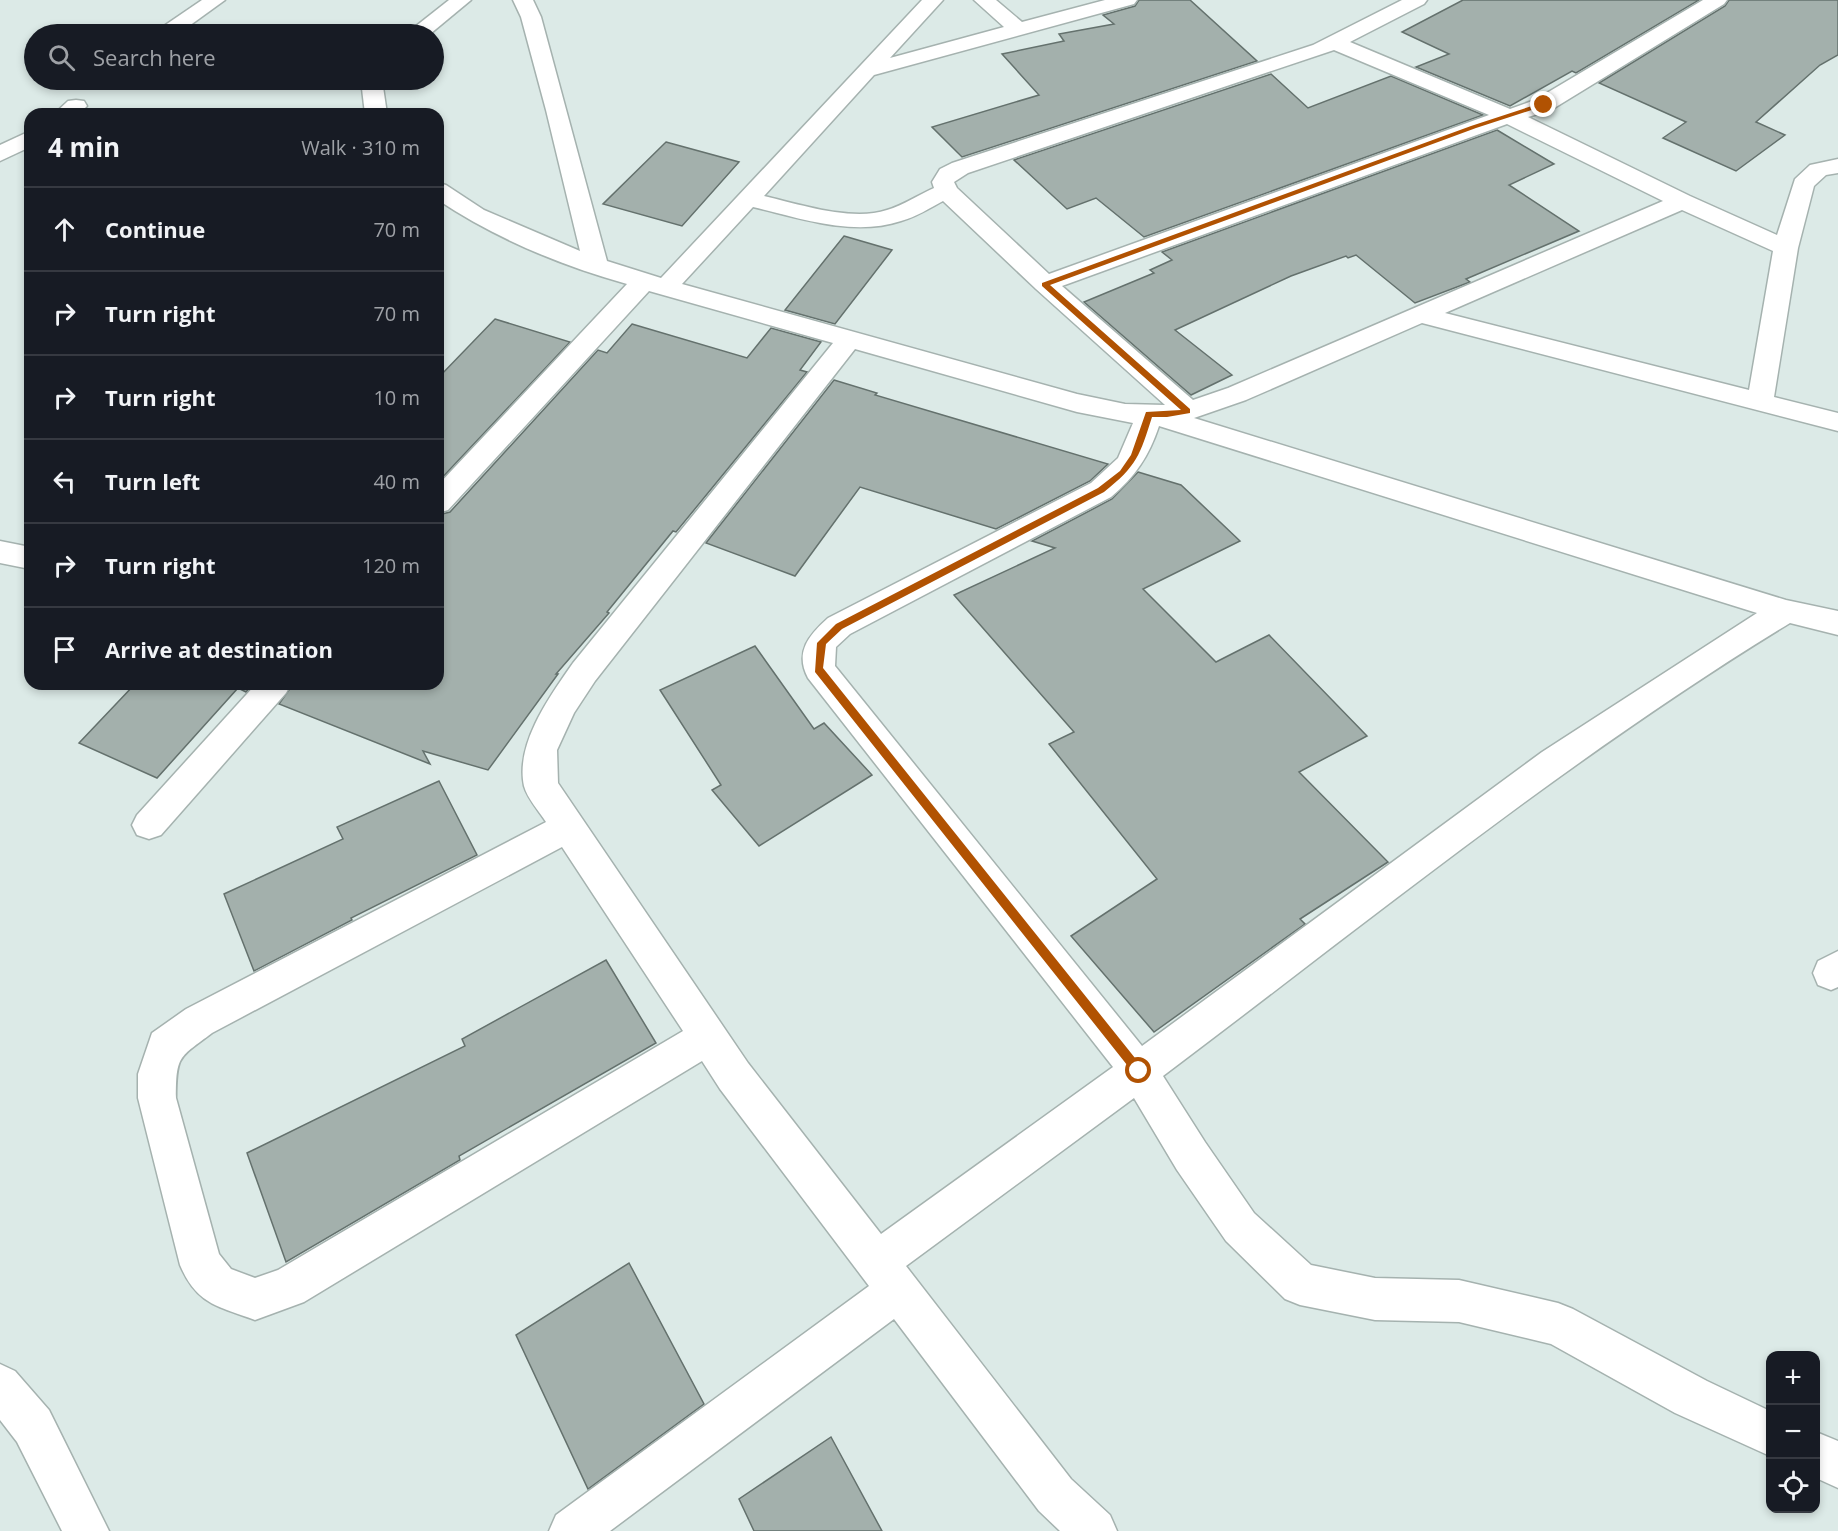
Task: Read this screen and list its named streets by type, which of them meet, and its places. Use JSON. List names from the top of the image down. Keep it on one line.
{"page":{"search":"Search here","heading":["4 min","Walk · 310 m"],"list":[["Continue","70 m"],["Turn right","70 m"],["Turn right","10 m"],["Turn left","40 m"],["Turn right","120 m"],"Arrive at destination"],"map_buttons":["+","−"]}}
